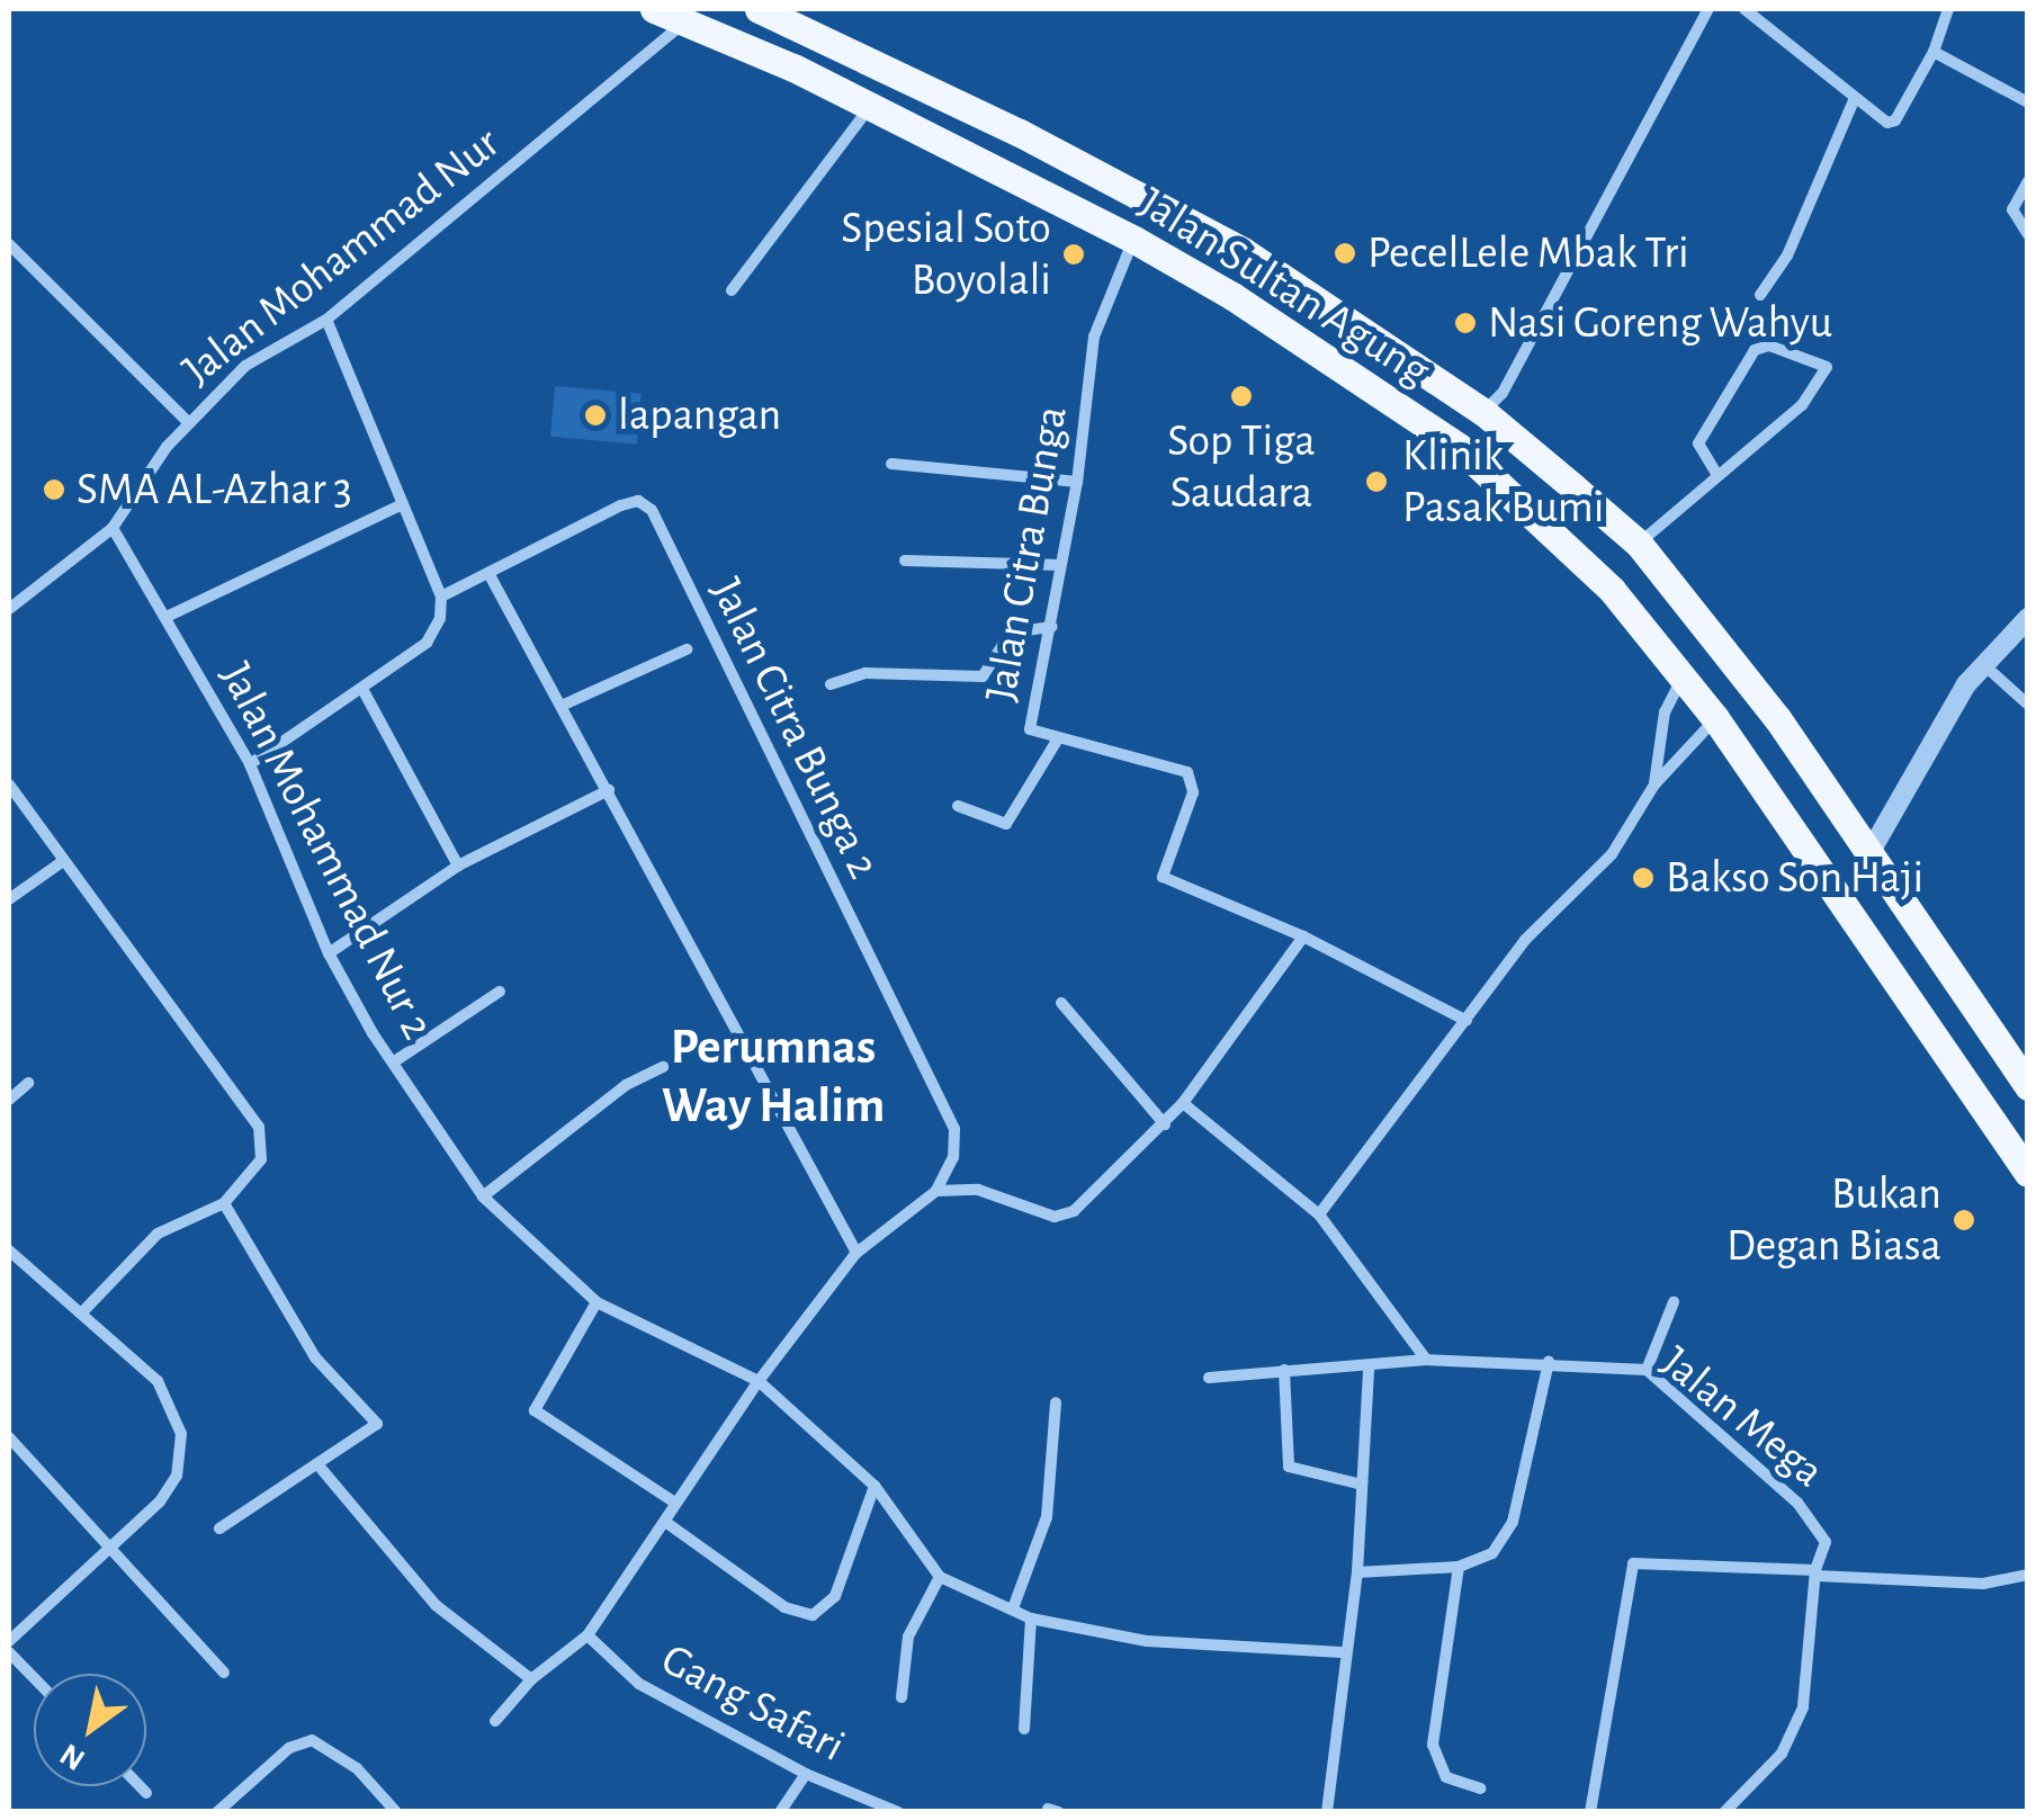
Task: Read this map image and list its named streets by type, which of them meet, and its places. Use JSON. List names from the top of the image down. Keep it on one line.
{"streets":{"main road":["Jalan Sultan Agung"],"street":["Jalan Mohammad Nur","Jalan Citra Bunga","Jalan Citra Bunga 2","Jalan Mohammad Nur 2","Jalan Mega","Gang Safari"]},"crossings":[["Jalan Mohammad Nur","Jalan Sultan Agung"],["Jalan Mohammad Nur","Jalan Mohammad Nur 2"],["Jalan Sultan Agung","Jalan Citra Bunga"]],"districts":["Perumnas Way Halim"],"places":["PecelLele Mbak Tri","Spesial Soto Boyolali","Nasi Goreng Wahyu","Sop Tiga Saudara","lapangan","Klinik Pasak Bumi","SMA AL-Azhar 3","Bakso Son Haji","Bukan Degan Biasa"],"north":"bottom left"}
